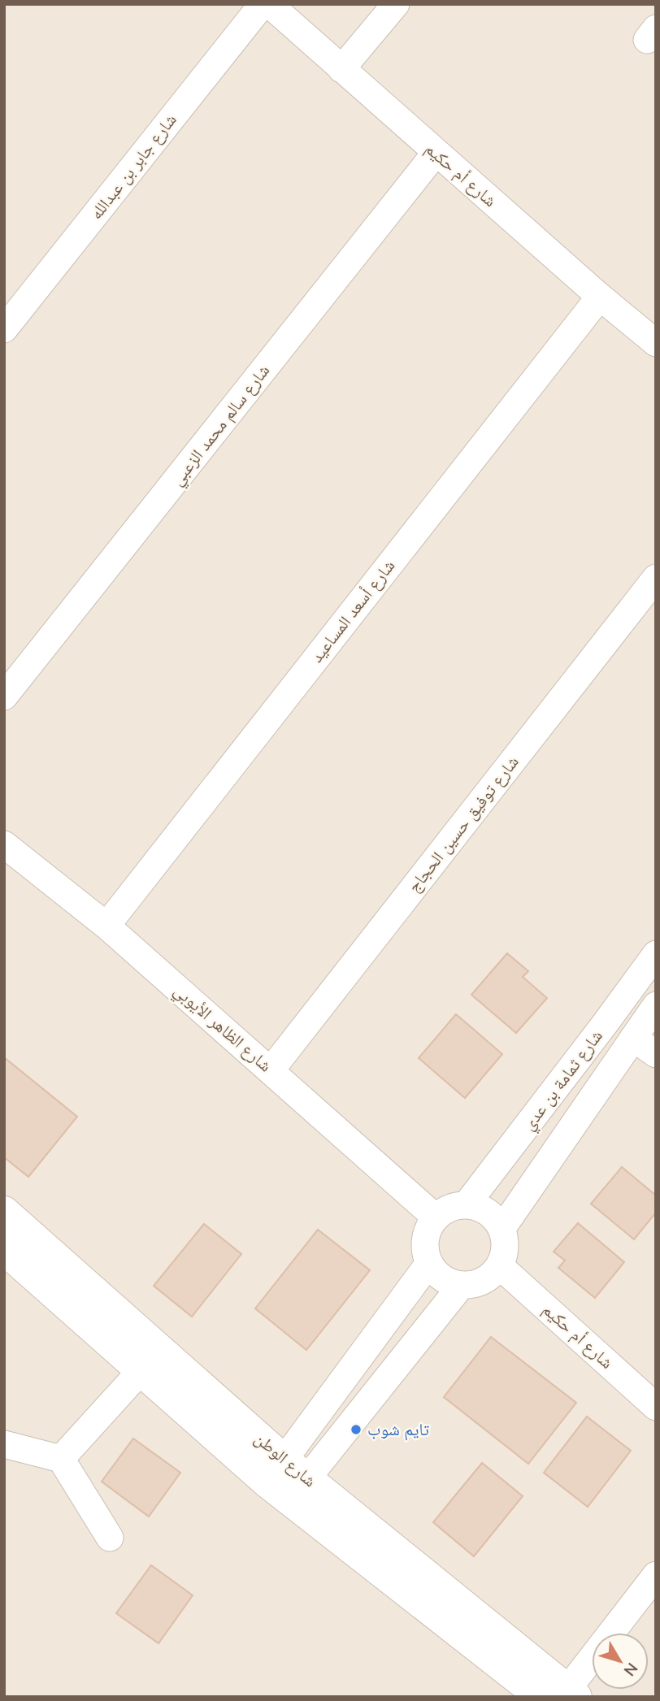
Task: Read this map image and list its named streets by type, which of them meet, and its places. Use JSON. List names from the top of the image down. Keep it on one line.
{"streets":{"street":["شارع جابر بن عبدالله","شارع أم حكيم","شارع سالم محمد الزعبي","شارع أسعد المساعيد","شارع توفيق حسين الحجاج","شارع الظاهر الأيوبي","شارع ثمامة بن عدي","شارع الوطن"]},"crossings":[["شارع أم حكيم","شارع سالم محمد الزعبي"],["شارع أم حكيم","شارع أسعد المساعيد"],["شارع أم حكيم","شارع الظاهر الأيوبي"],["شارع أم حكيم","شارع ثمامة بن عدي"],["شارع أسعد المساعيد","شارع الظاهر الأيوبي"],["شارع توفيق حسين الحجاج","شارع الظاهر الأيوبي"],["شارع الظاهر الأيوبي","شارع ثمامة بن عدي"]],"places":["تايم شوب"],"north":"bottom right"}
